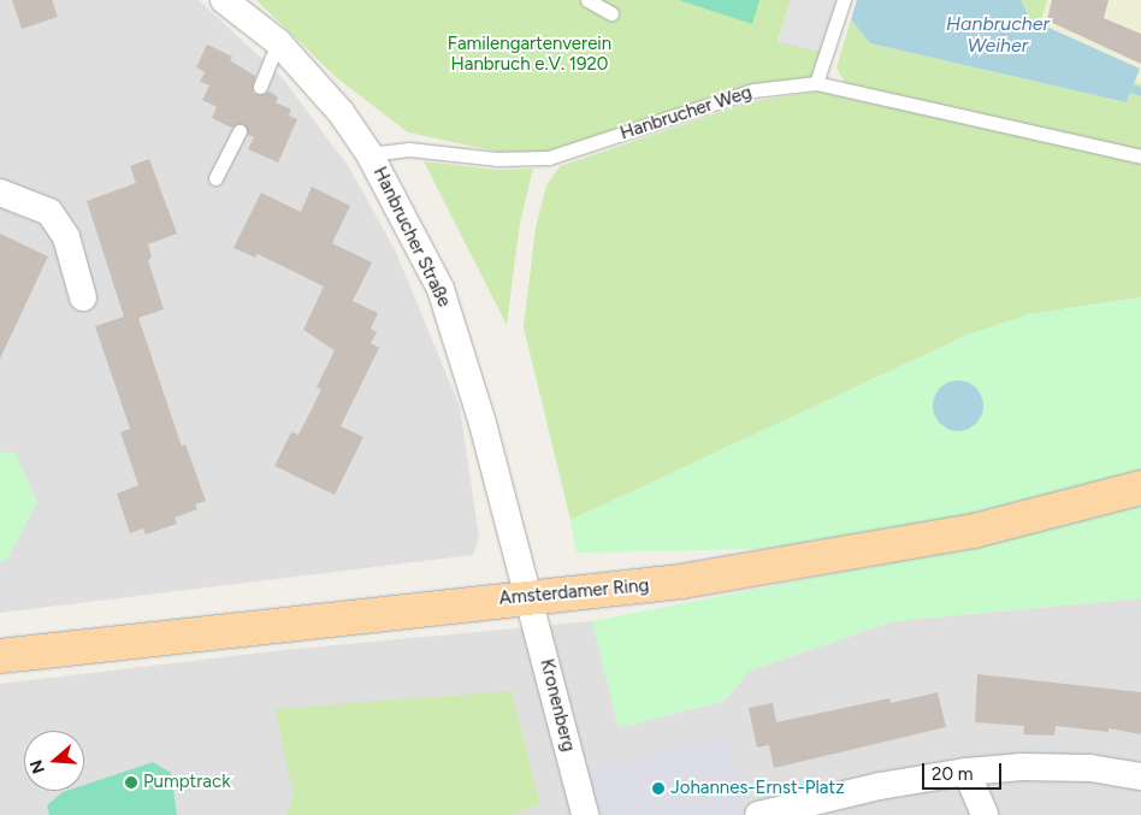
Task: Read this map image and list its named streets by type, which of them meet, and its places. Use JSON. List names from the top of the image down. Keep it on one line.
{"streets":{"main road":["Amsterdamer Ring"],"street":["Hanbrucher Straße","Kronenberg"],"lane":["Hanbrucher Weg"]},"crossings":[["Hanbrucher Weg","Hanbrucher Straße"],["Hanbrucher Straße","Amsterdamer Ring"],["Hanbrucher Straße","Kronenberg"],["Amsterdamer Ring","Kronenberg"]],"water":["Hanbrucher Weiher"],"parks":["Familengartenverein Hanbruch e.V. 1920"],"places":["Pumptrack","Johannes-Ernst-Platz"],"scale_bar":"20 m","north":"left"}
